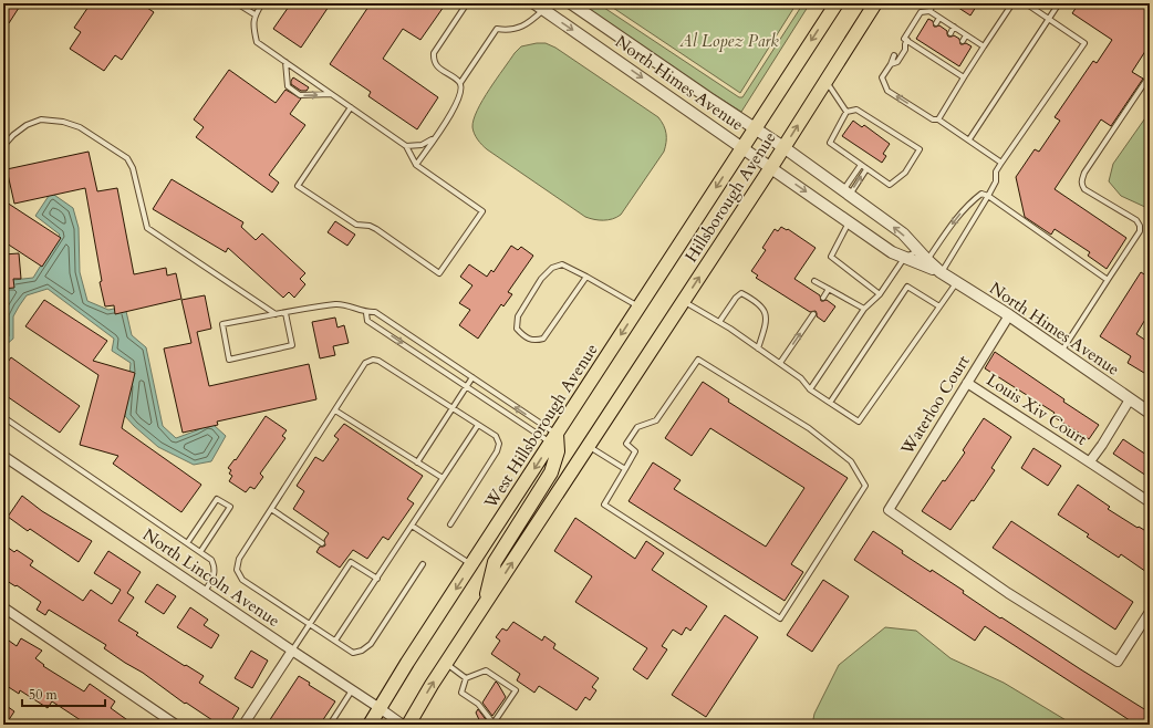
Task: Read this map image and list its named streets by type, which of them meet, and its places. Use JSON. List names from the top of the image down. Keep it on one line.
{"streets":{"main road":["Hillsborough Avenue","West Hillsborough Avenue"],"street":["North Himes Avenue","Waterloo Court","Louis Xiv Court","North Lincoln Avenue"]},"crossings":[["North Himes Avenue","Hillsborough Avenue"],["North Himes Avenue","Waterloo Court"],["North Himes Avenue","Louis Xiv Court"],["North Himes Avenue","West Hillsborough Avenue"],["Hillsborough Avenue","West Hillsborough Avenue"],["Waterloo Court","Louis Xiv Court"],["West Hillsborough Avenue","North Lincoln Avenue"]],"parks":["Al Lopez Park"],"scale_bar":"50 m"}
